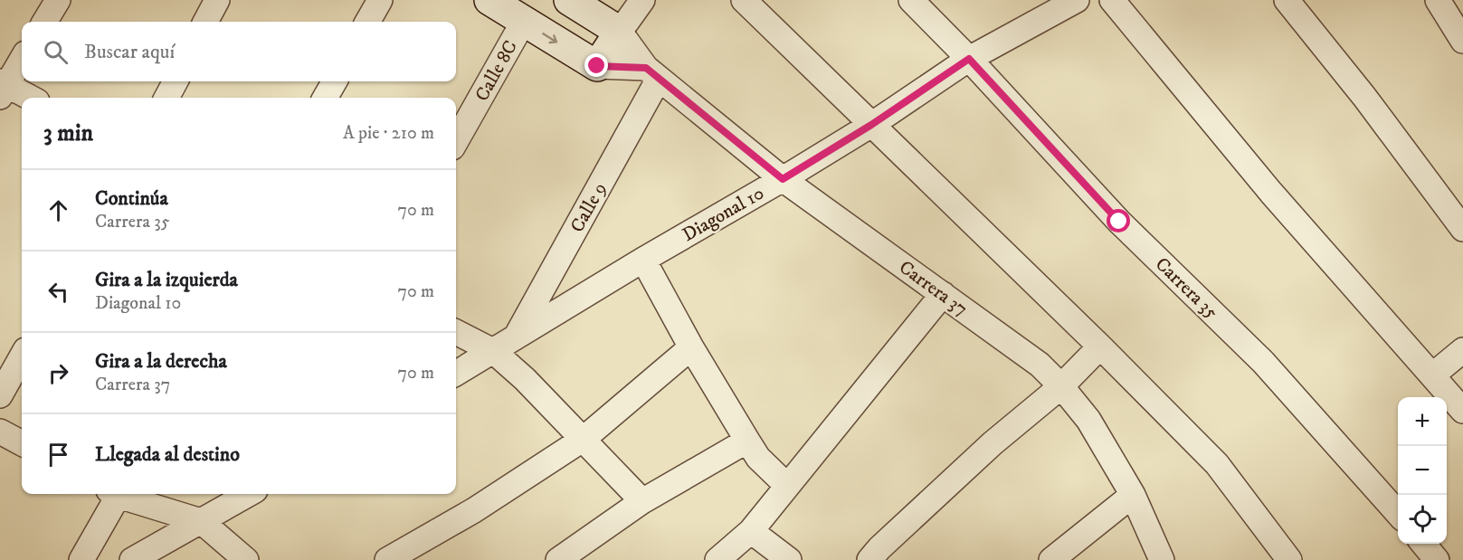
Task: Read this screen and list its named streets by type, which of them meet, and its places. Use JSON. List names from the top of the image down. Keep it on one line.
{"streets":{"street":["Calle 8C","Calle 9","Diagonal 10","Carrera 37","Carrera 35"]},"crossings":[["Calle 9","Diagonal 10"],["Calle 9","Carrera 37"],["Diagonal 10","Carrera 37"],["Diagonal 10","Carrera 35"]],"page":{"search":"Buscar aquí","heading":["3 min","A pie · 210 m"],"list":[["Continúa","Carrera 35","70 m"],["Gira a la izquierda","Diagonal 10","70 m"],["Gira a la derecha","Carrera 37","70 m"],"Llegada al destino"],"map_buttons":["+","−"]}}
